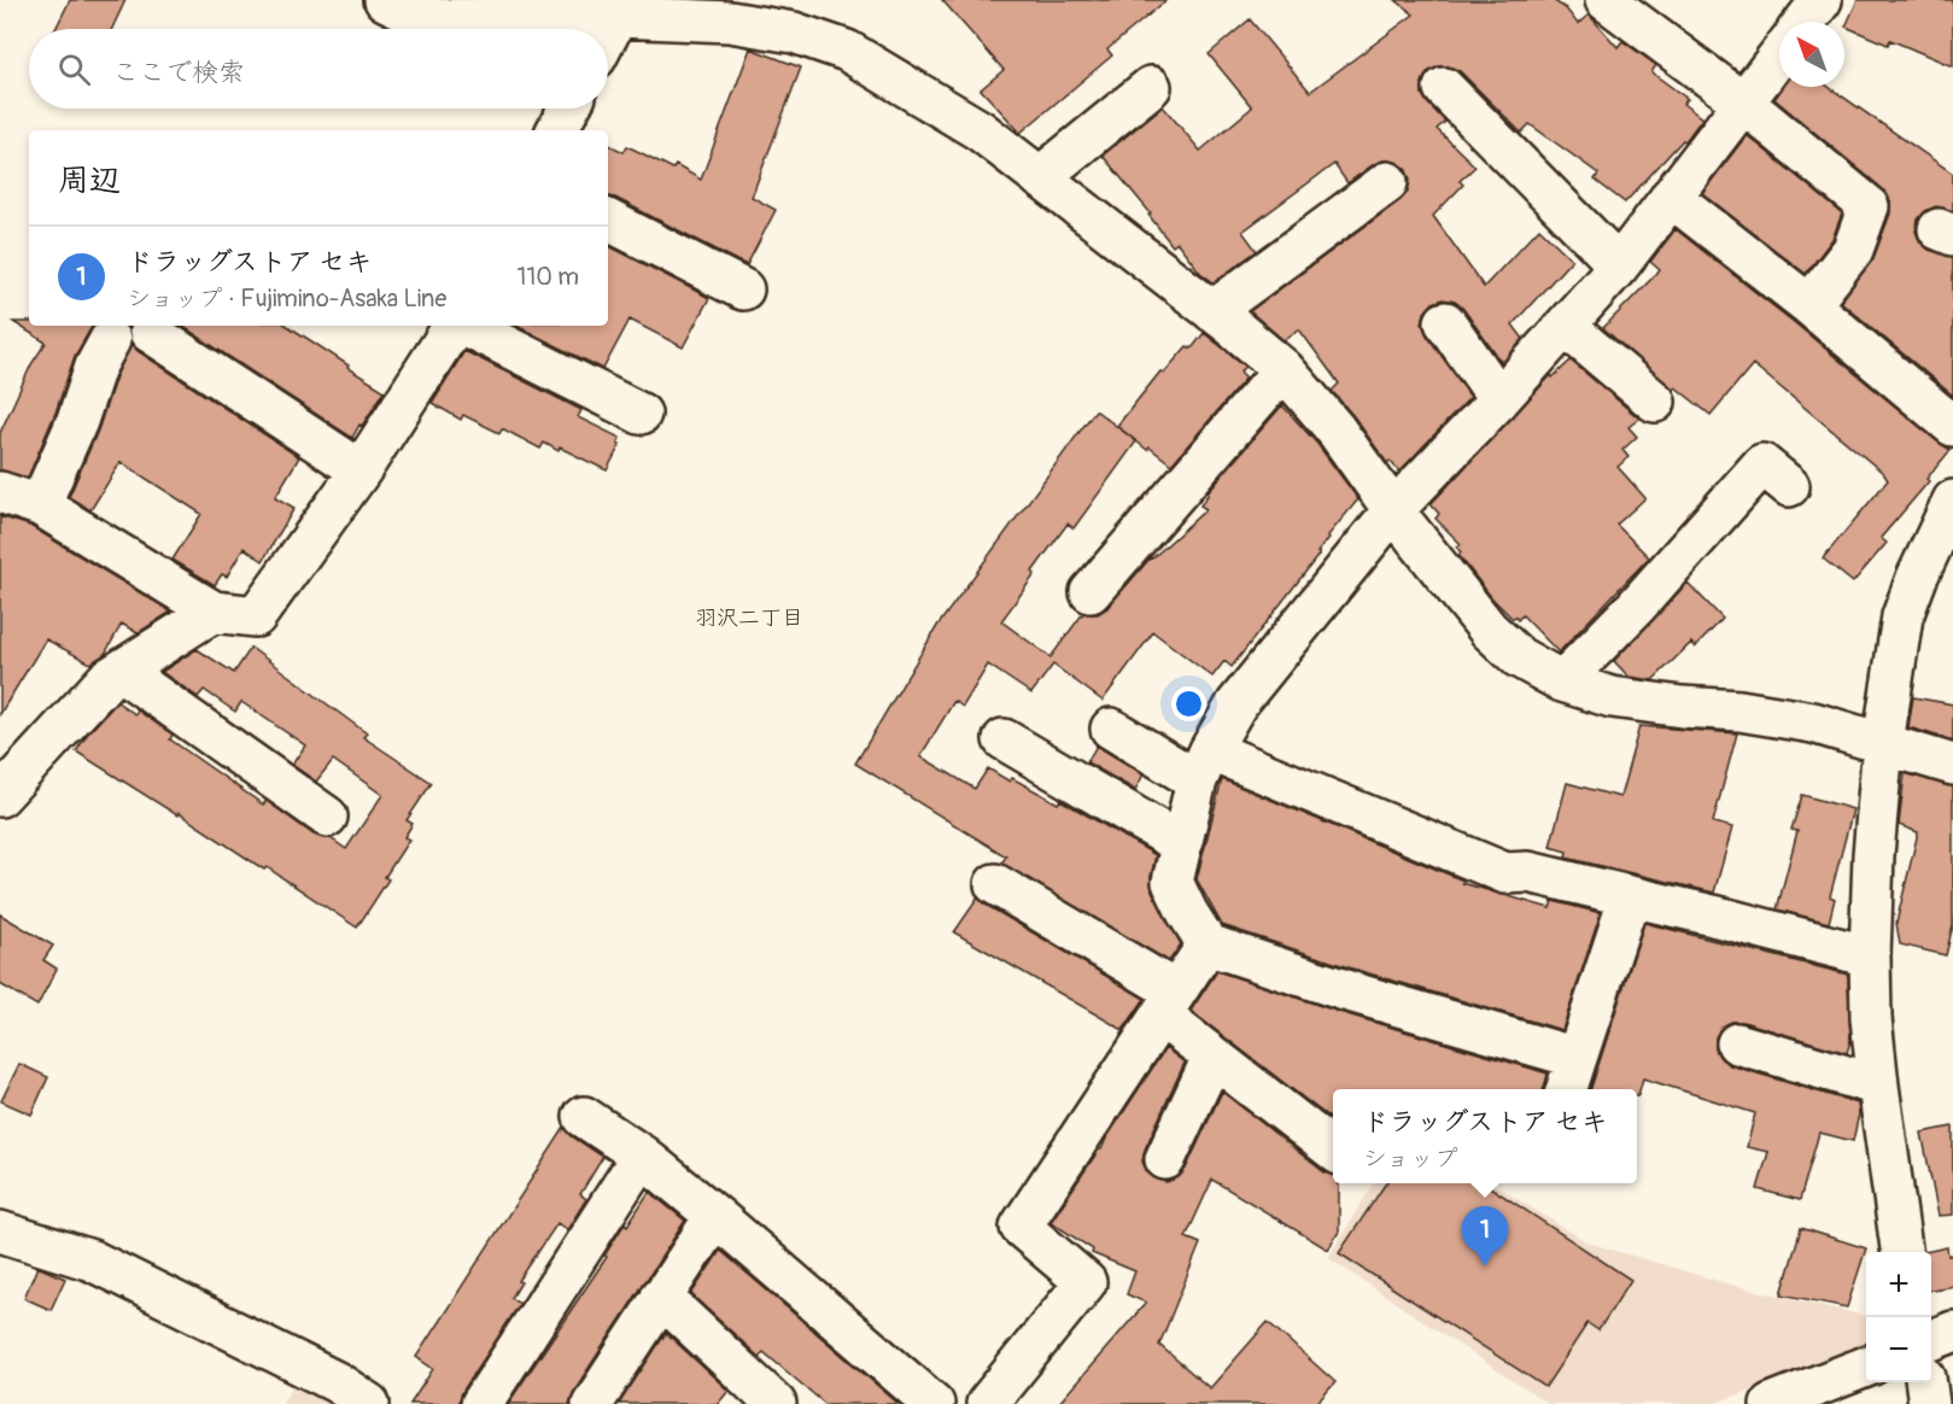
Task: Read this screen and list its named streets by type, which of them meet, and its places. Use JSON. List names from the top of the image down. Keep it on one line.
{"districts":["羽沢二丁目"],"north":"top left","page":{"search":"ここで検索","heading":"周辺","list":[{"mark":"1","name":"ドラッグストア セキ","note":"ショップ · Fujimino-Asaka Line","value":"110 m"}],"popup":["ドラッグストア セキ","ショップ"],"pins":"1","map_buttons":["+","−"]}}
